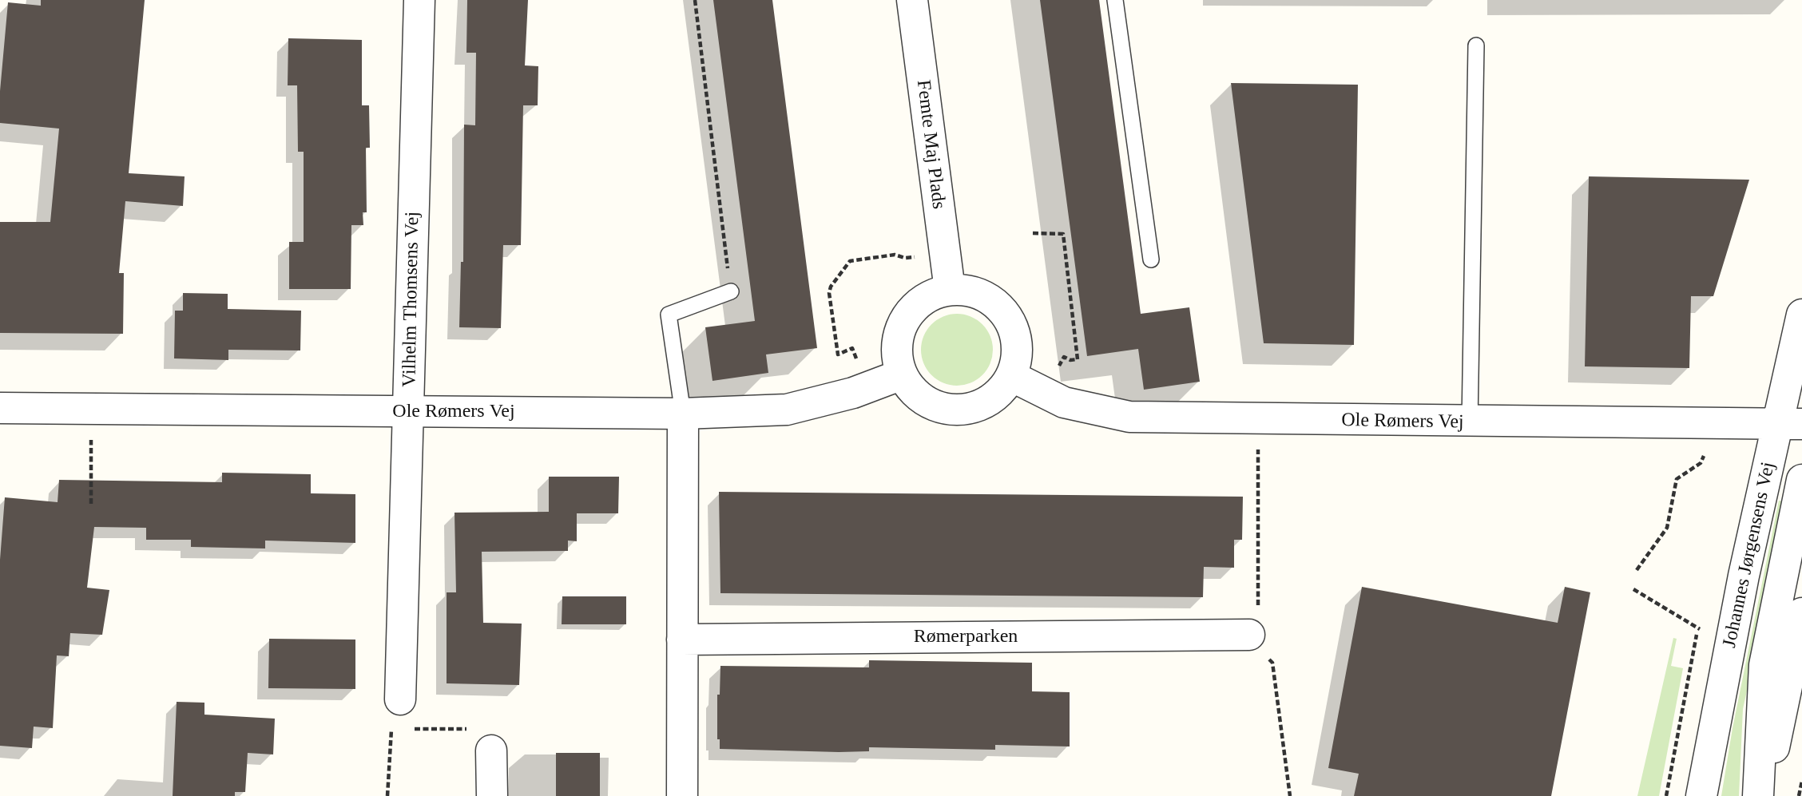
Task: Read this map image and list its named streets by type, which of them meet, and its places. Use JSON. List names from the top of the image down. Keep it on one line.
{"streets":{"street":["Femte Maj Plads","Vilhelm Thomsens Vej","Ole Rømers Vej","Johannes Jørgensens Vej","Rømerparken"]},"crossings":[["Femte Maj Plads","Ole Rømers Vej"],["Vilhelm Thomsens Vej","Ole Rømers Vej"],["Ole Rømers Vej","Johannes Jørgensens Vej"]]}
